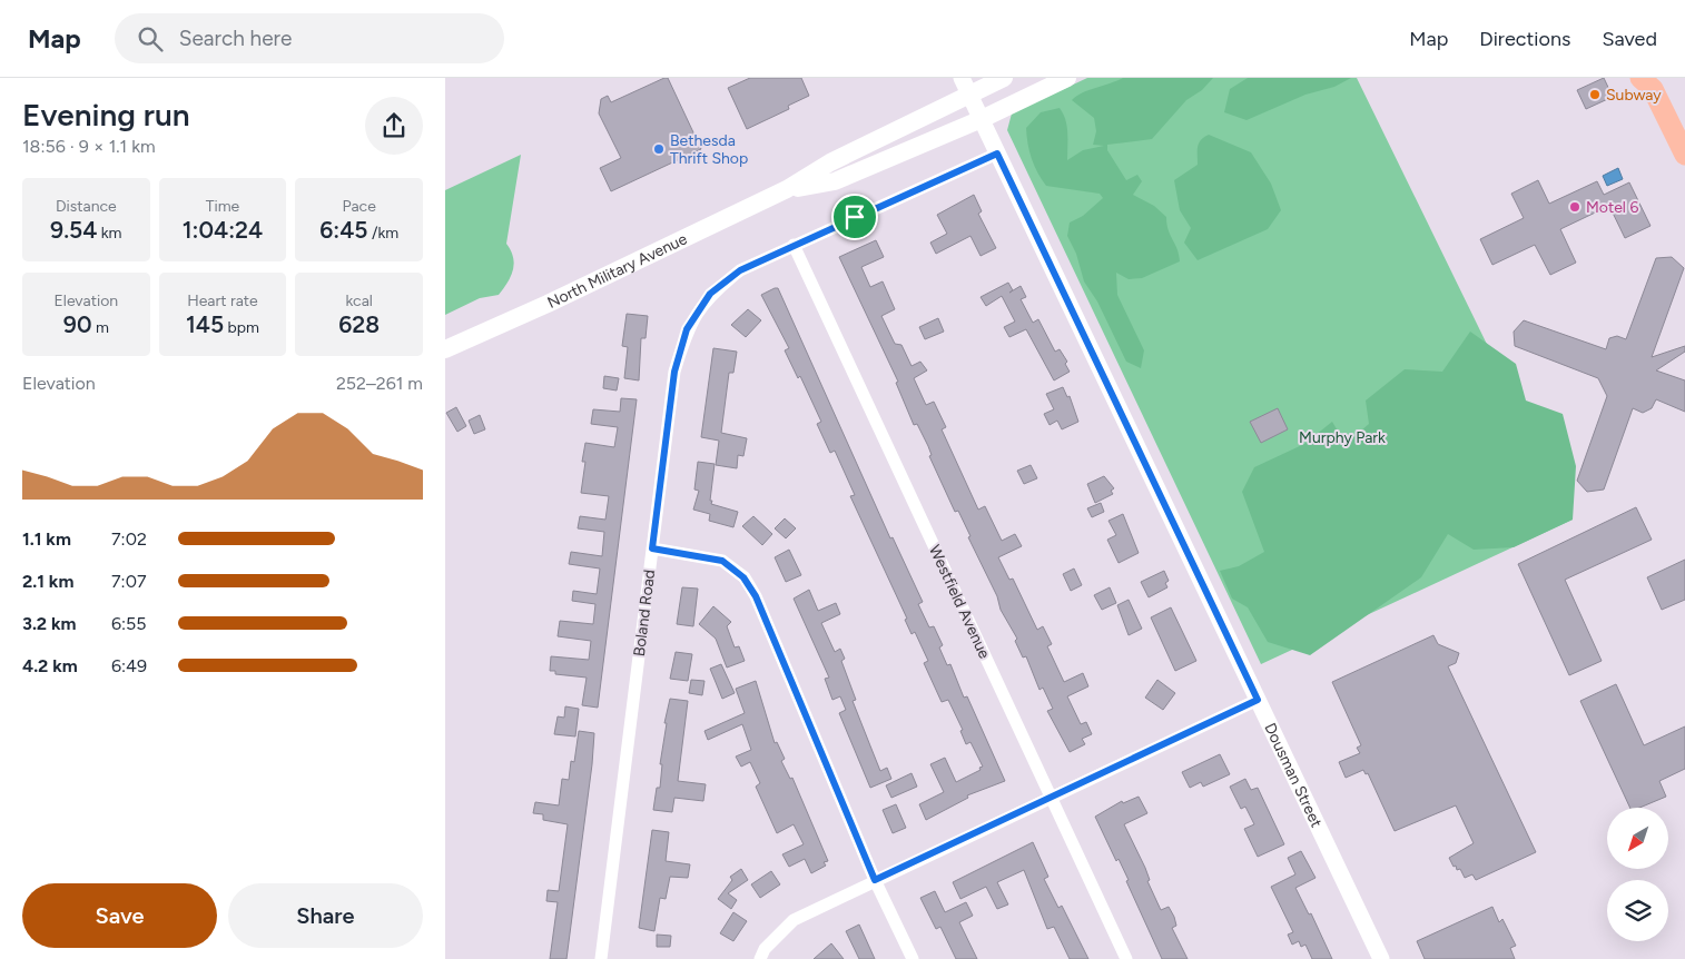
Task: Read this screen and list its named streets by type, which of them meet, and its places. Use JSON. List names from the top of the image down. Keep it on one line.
{"streets":{"main road":["North Military Avenue"],"street":["Westfield Avenue","Boland Road","Dousman Street"]},"crossings":[["North Military Avenue","Dousman Street"],["Westfield Avenue","Boland Road"],["Boland Road","Dousman Street"]],"parks":["Murphy Park"],"places":["Subway","Bethesda Thrift Shop","Motel 6"],"north":"bottom left","page":{"header":"Map","search":"Search here","nav":["Map","Directions","Saved"],"heading":["Evening run","18:56 · 9 × 1.1 km"],"stats":[["Distance","9.54 km"],["Time","1:04:24"],["Pace","6:45 /km"],["Elevation","90 m"],["Heart rate","145 bpm"],["kcal","628"]],"chart":["Elevation","252–261 m"],"list":[{"name":"1.1 km","note":"7:02"},{"name":"2.1 km","note":"7:07"},{"name":"3.2 km","note":"6:55"},{"name":"4.2 km","note":"6:49"}],"buttons":["Save","Share"]}}
